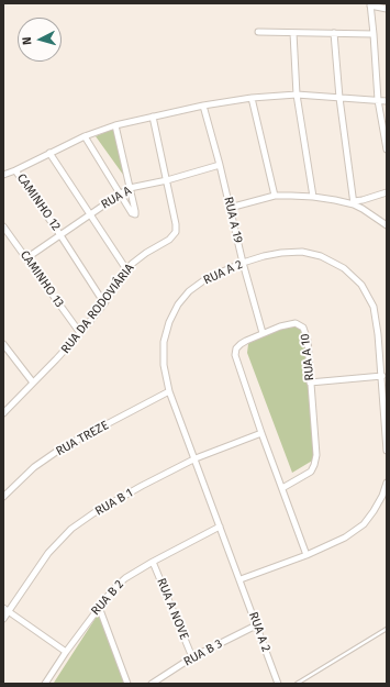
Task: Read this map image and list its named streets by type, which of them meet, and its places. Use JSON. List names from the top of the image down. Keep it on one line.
{"streets":{"street":["RUA A","CAMINHO 12","RUA A 19","RUA A 2","CAMINHO 13","RUA DA RODOVIÁRIA","RUA A 10","RUA TREZE","RUA B 1","RUA B 2","RUA A NOVE","RUA B 3"]},"crossings":[["RUA A","CAMINHO 12"],["RUA A","RUA A 19"],["RUA A","CAMINHO 13"],["RUA A","RUA DA RODOVIÁRIA"],["CAMINHO 12","RUA DA RODOVIÁRIA"],["RUA A 19","RUA A 2"],["RUA A 19","RUA A 10"],["RUA A 2","RUA TREZE"],["RUA A 2","RUA B 1"],["RUA A 2","RUA B 2"],["RUA A 2","RUA B 3"],["CAMINHO 13","RUA DA RODOVIÁRIA"],["RUA A 10","RUA B 1"],["RUA B 2","RUA A NOVE"],["RUA A NOVE","RUA B 3"]],"north":"left"}
